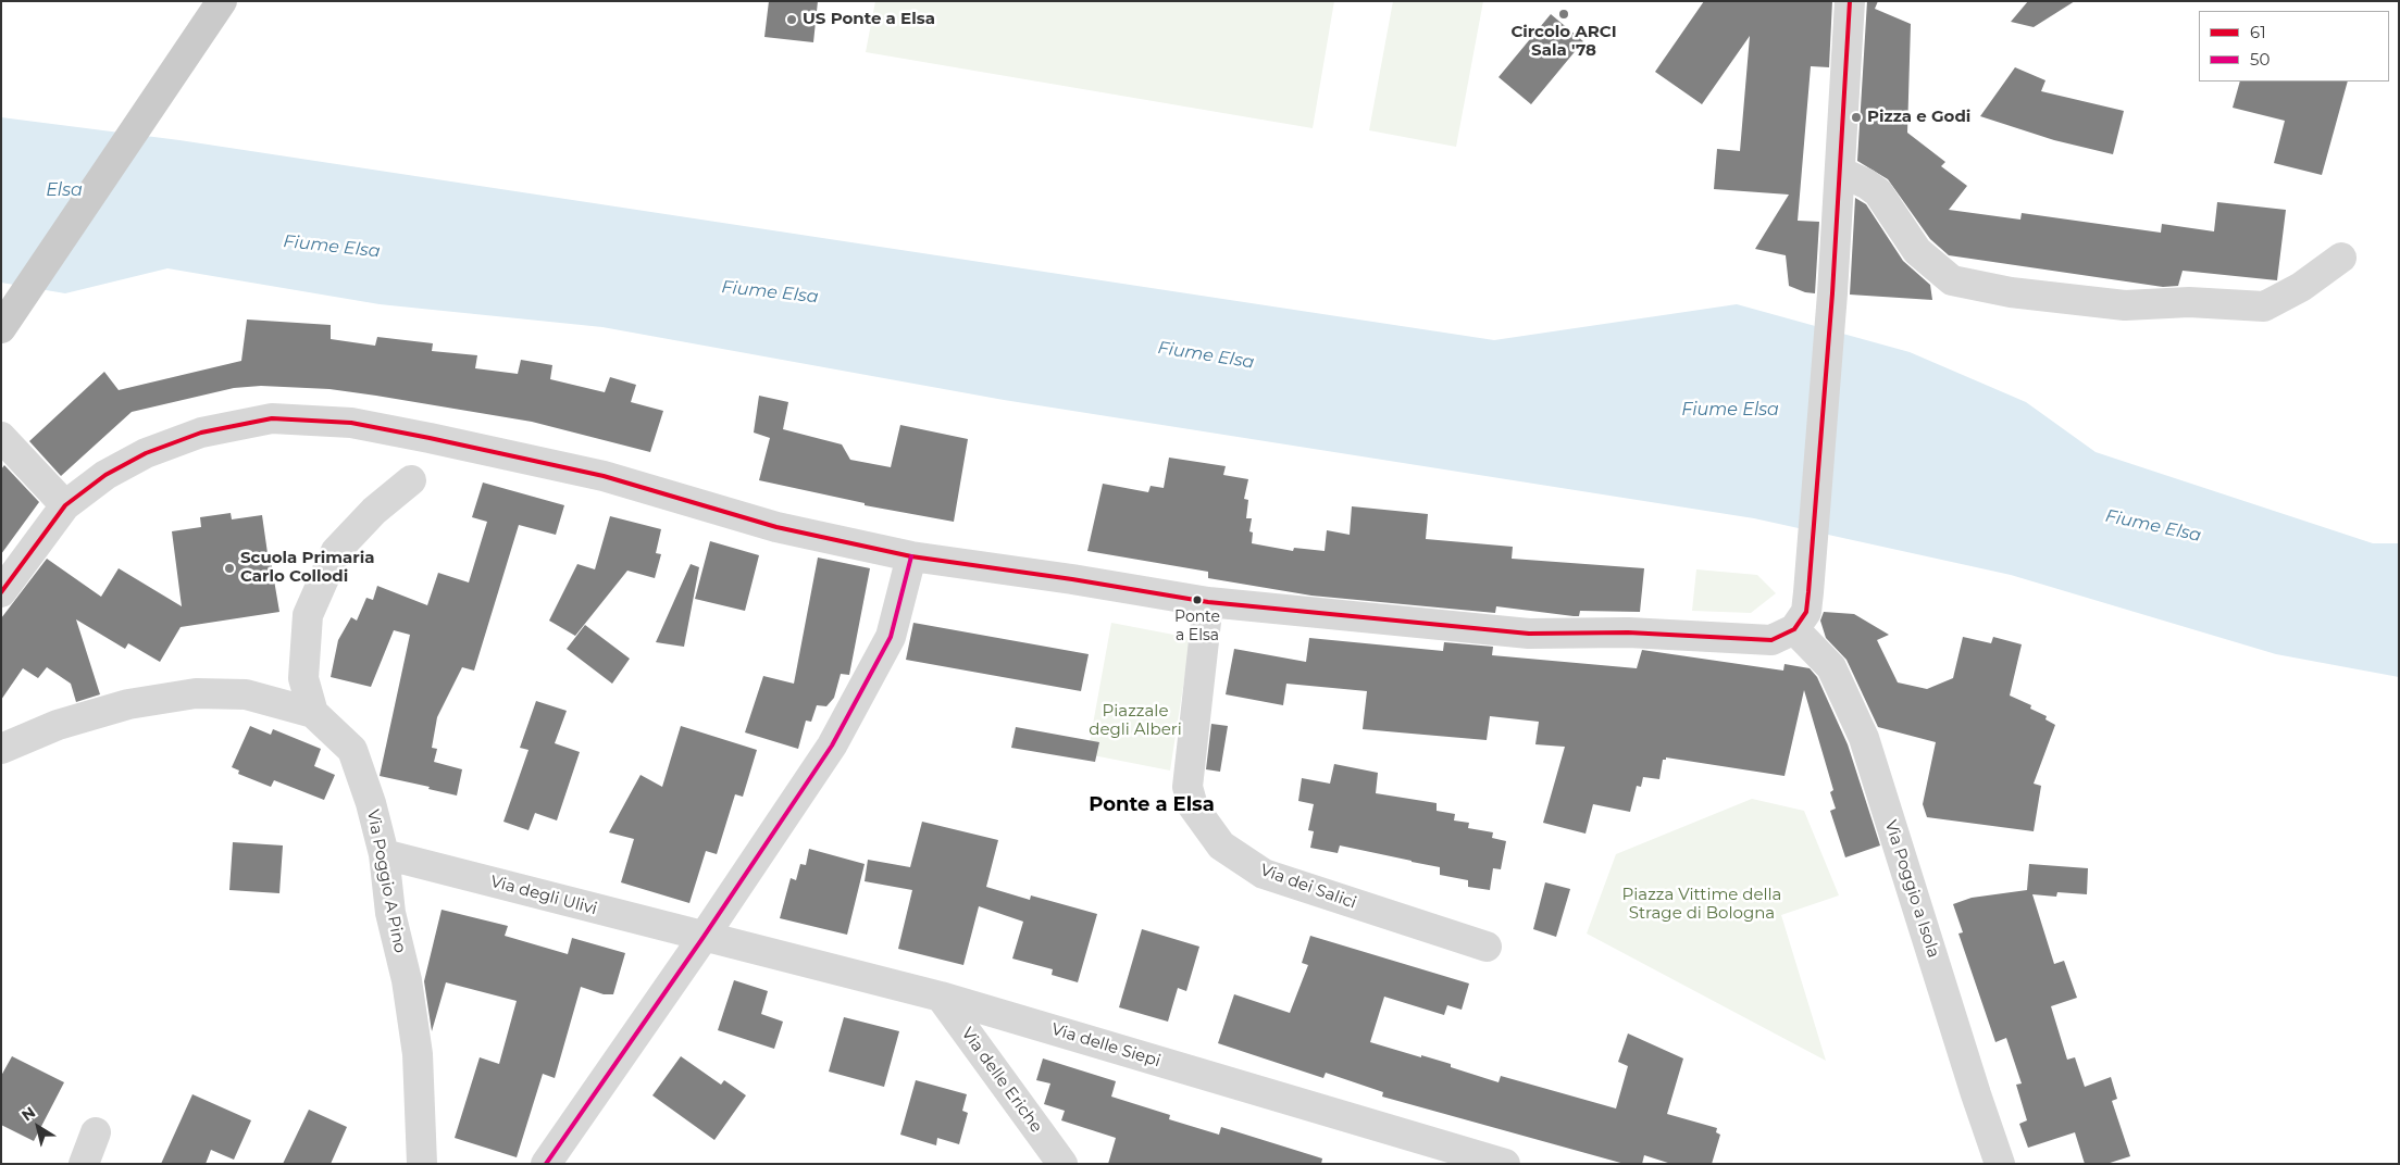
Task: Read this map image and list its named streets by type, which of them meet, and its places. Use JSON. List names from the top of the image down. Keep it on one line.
{"streets":{"street":["Via Poggio A Pino","Via dei Salici","Via Poggio a Isola","Via degli Ulivi","Via delle Siepi","Via delle Eriche"]},"crossings":[["Via Poggio A Pino","Via degli Ulivi"],["Via degli Ulivi","Via delle Siepi"],["Via delle Siepi","Via delle Eriche"]],"districts":["Ponte a Elsa"],"water":["Elsa","Fiume Elsa"],"parks":["Piazzale degli Alberi","Piazza Vittime della Strage di Bologna"],"places":["Circolo ARCI Sala '78","US Ponte a Elsa","Pizza e Godi","Scuola Primaria Carlo Collodi","Ponte a Elsa"],"lines":["transit line 61","transit line 50"],"legend":["61","50"],"north":"top left"}
